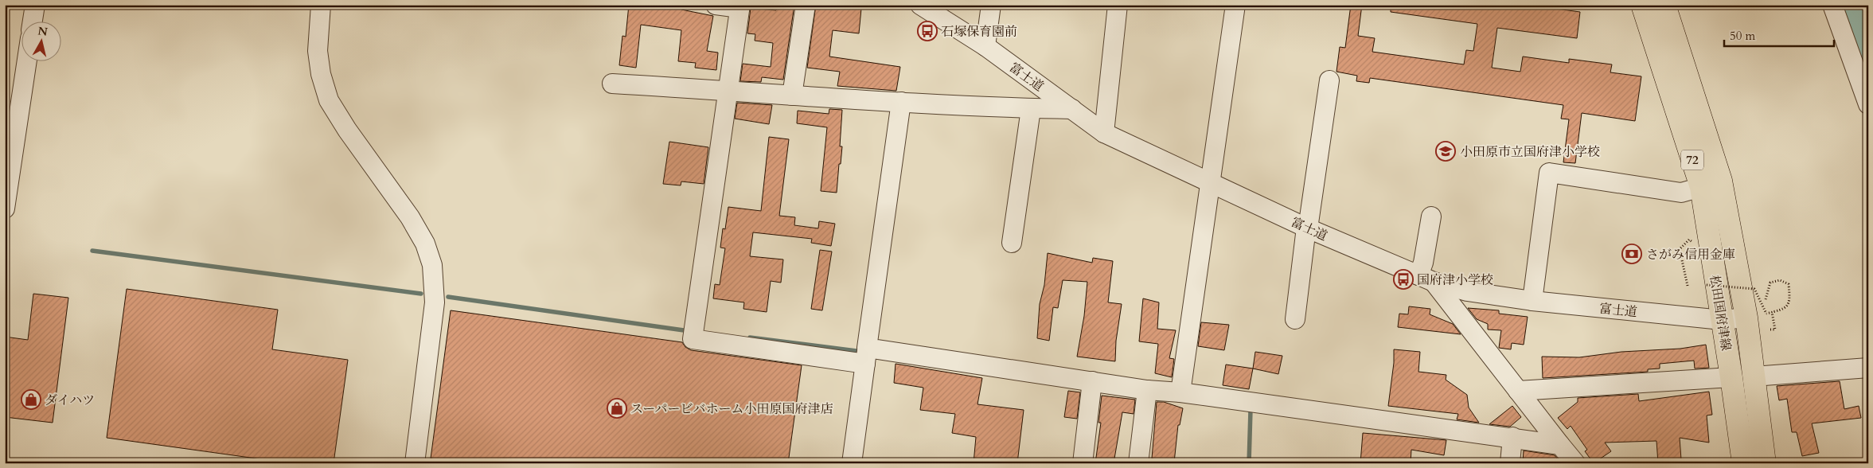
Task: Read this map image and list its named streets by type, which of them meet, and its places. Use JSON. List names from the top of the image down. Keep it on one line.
{"streets":{"main road":["72","松田国府津線"],"street":["富士道"]},"crossings":[["富士道","松田国府津線"]],"places":{"bus stop":["石塚保育園前","国府津小学校"],"school or university":["小田原市立国府津小学校"],"bank":["さがみ信用金庫"],"shop":["ダイハツ","スーパービバホーム小田原国府津店"]},"scale_bar":"50 m","north":"top"}
